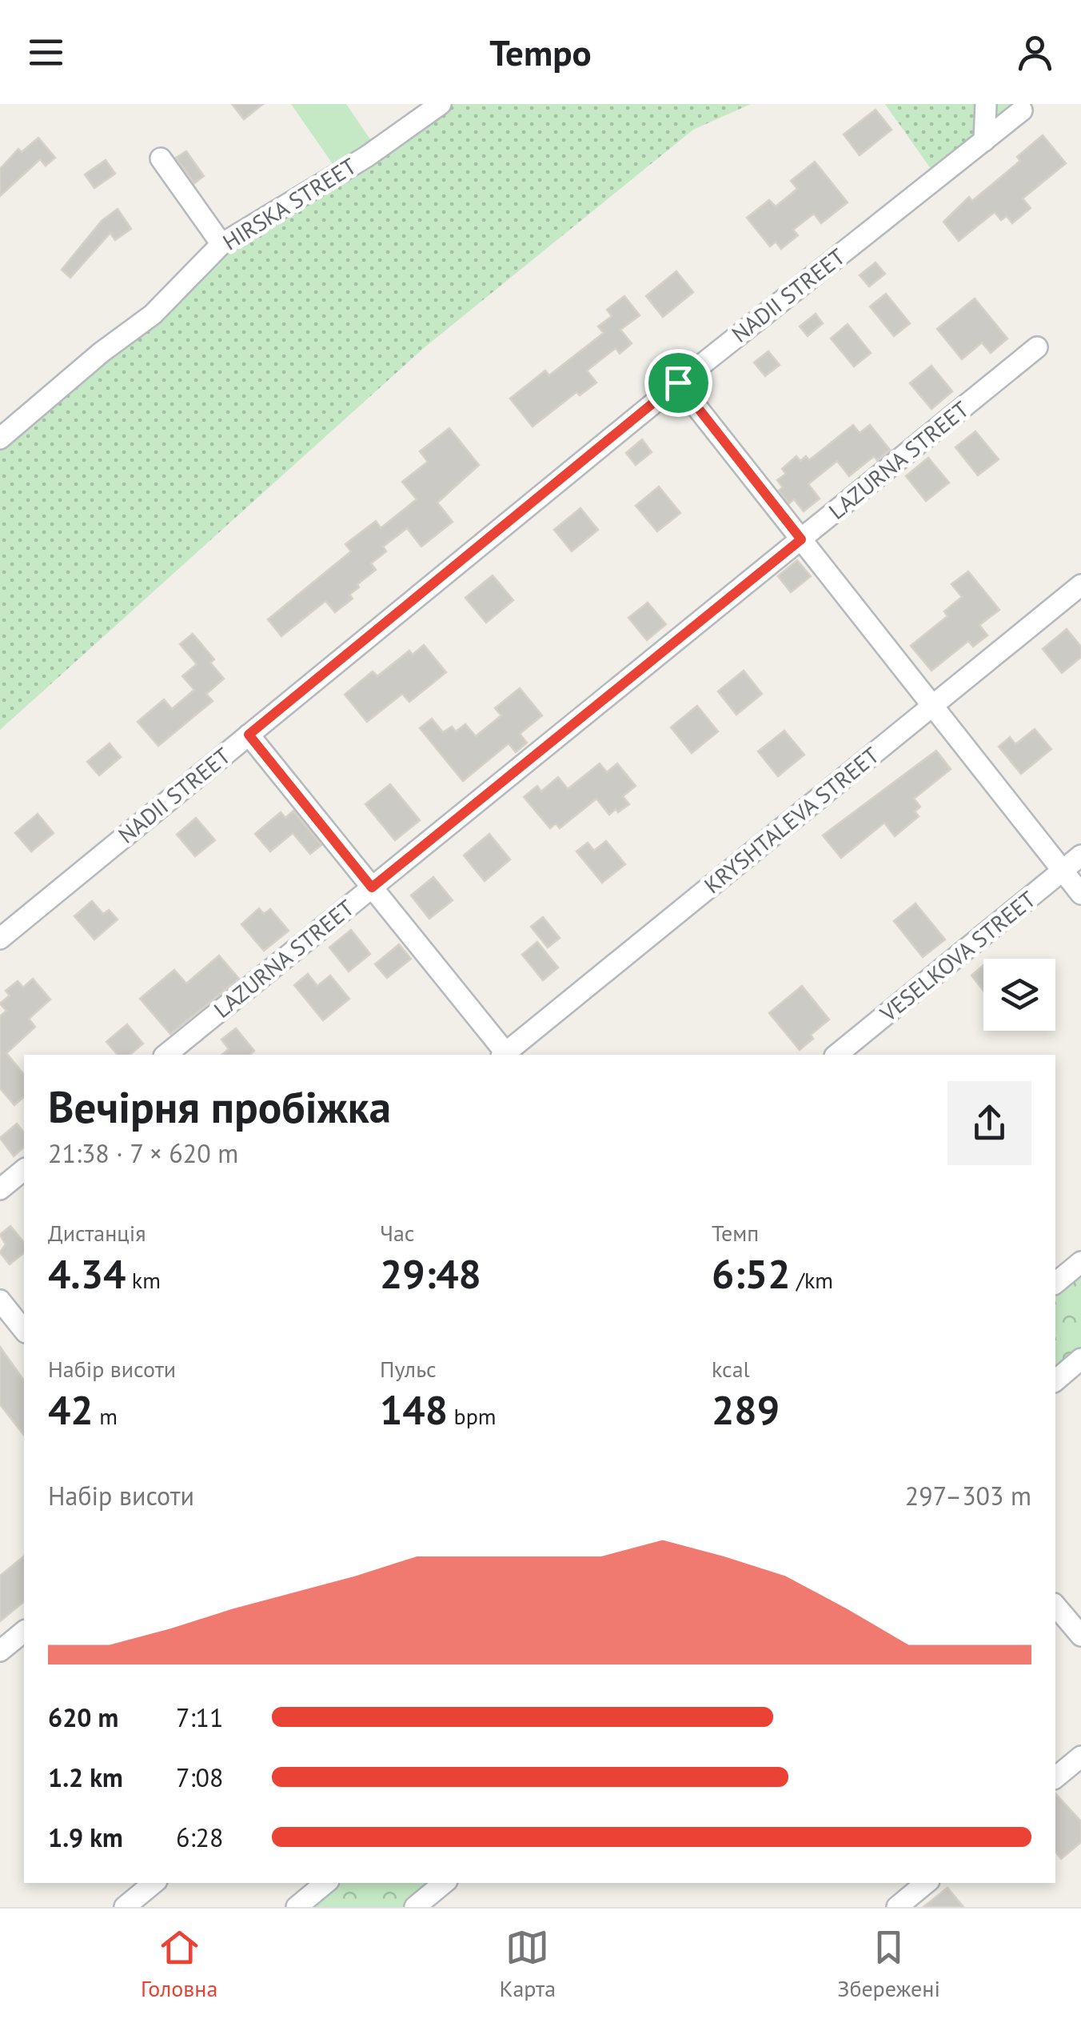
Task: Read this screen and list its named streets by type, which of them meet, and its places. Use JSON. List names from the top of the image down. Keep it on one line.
{"streets":{"street":["HIRSKA STREET","NADII STREET","LAZURNA STREET","KRYSHTALEVA STREET","VESELKOVA STREET"]},"page":{"header":"Tempo","heading":["Вечірня пробіжка","21:38 · 7 × 620 m"],"stats":[["Дистанція","4.34 km"],["Час","29:48"],["Темп","6:52 /km"],["Набір висоти","42 m"],["Пульс","148 bpm"],["kcal","289"]],"chart":["Набір висоти","297–303 m"],"list":[{"name":"620 m","note":"7:11"},{"name":"1.2 km","note":"7:08"},{"name":"1.9 km","note":"6:28"}],"tabs":["Головна","Карта","Збережені"]}}
